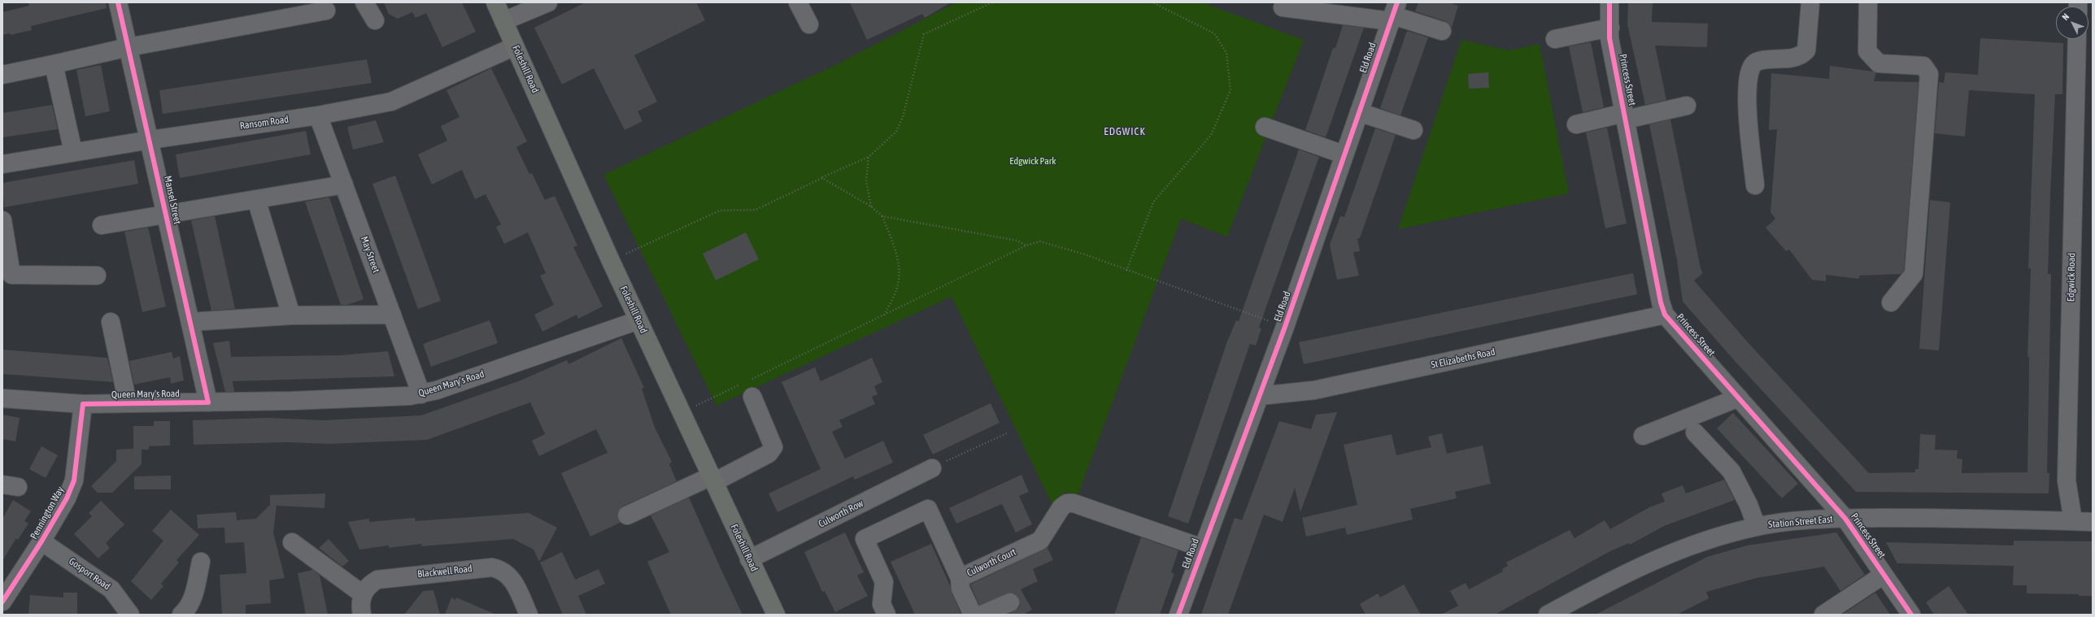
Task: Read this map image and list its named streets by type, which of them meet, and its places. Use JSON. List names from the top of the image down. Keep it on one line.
{"streets":{"main road":["Foleshill Road"],"street":["Eld Road","Princess Street","Ransom Road","Mansel Street","May Street","Edgwick Road","St Elizabeths Road","Queen Mary's Road","Pennington Way","Culworth Row","Station Street East","Culworth Court","Blackwell Road","Gosport Road"]},"crossings":[["Eld Road","St Elizabeths Road"],["Eld Road","Culworth Court"],["Foleshill Road","Ransom Road"],["Foleshill Road","Queen Mary's Road"],["Foleshill Road","Culworth Row"],["Princess Street","St Elizabeths Road"],["Princess Street","Station Street East"],["Ransom Road","Mansel Street"],["Ransom Road","May Street"],["Mansel Street","Queen Mary's Road"],["May Street","Queen Mary's Road"],["Edgwick Road","Station Street East"],["Queen Mary's Road","Pennington Way"],["Pennington Way","Gosport Road"]],"districts":["EDGWICK"],"parks":["Edgwick Park"],"north":"top left"}
